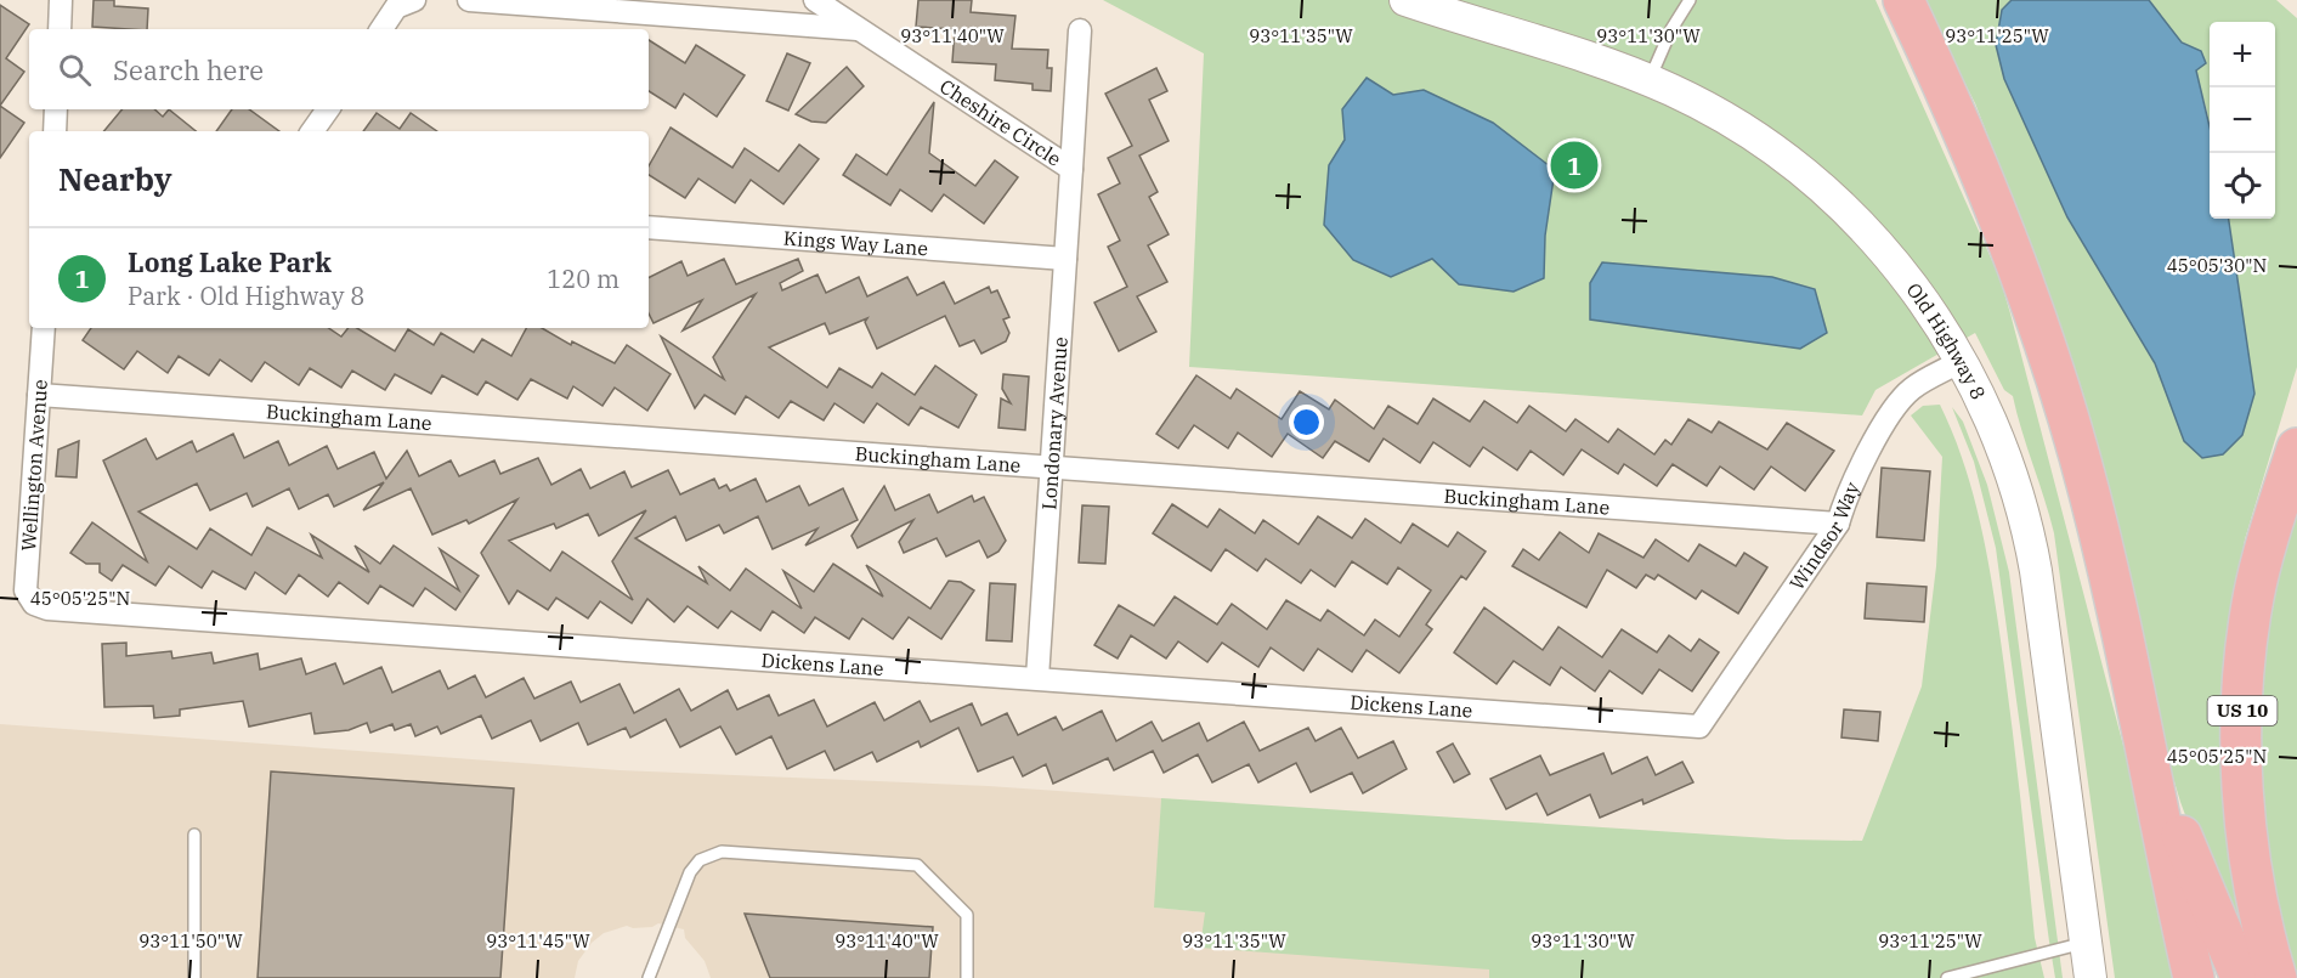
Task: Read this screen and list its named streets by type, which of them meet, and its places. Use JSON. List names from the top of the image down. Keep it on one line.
{"streets":{"highway":["US 10"],"street":["Cheshire Circle","Kings Way Lane","Old Highway 8","Buckingham Lane","Londonary Avenue","Wellington Avenue","Windsor Way","Dickens Lane"]},"crossings":[["Cheshire Circle","Londonary Avenue"],["Kings Way Lane","Londonary Avenue"],["Old Highway 8","Windsor Way"],["Buckingham Lane","Londonary Avenue"],["Buckingham Lane","Wellington Avenue"],["Buckingham Lane","Windsor Way"],["Londonary Avenue","Dickens Lane"],["Wellington Avenue","Dickens Lane"],["Windsor Way","Dickens Lane"]],"page":{"map_buttons":["+","−"],"search":"Search here","heading":"Nearby","pins":"1","list":[{"mark":"1","name":"Long Lake Park","note":"Park · Old Highway 8","value":"120 m"}]},"coordinates":["93°11'40\"W","93°11'35\"W","93°11'30\"W","93°11'25\"W","45°05'30\"N","45°05'25\"N","93°11'50\"W","93°11'45\"W"]}
